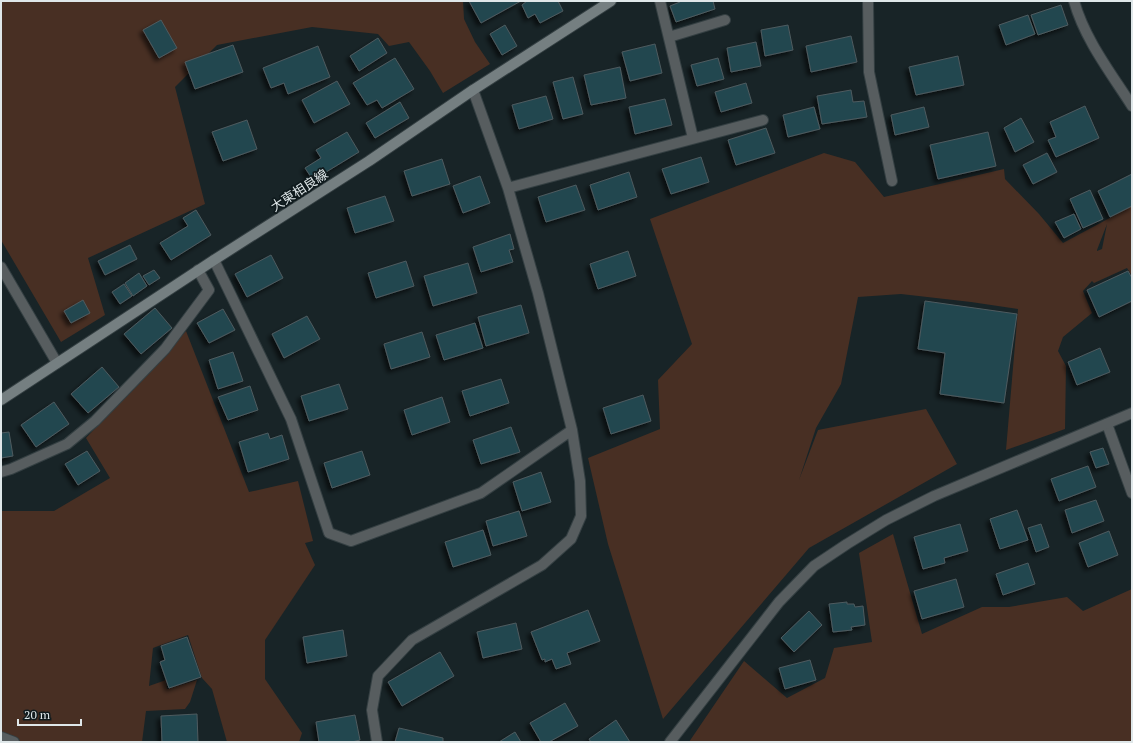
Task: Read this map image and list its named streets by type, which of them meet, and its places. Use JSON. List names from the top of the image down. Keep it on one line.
{"streets":{"main road":["大東相良線"]},"scale_bar":"20 m"}
